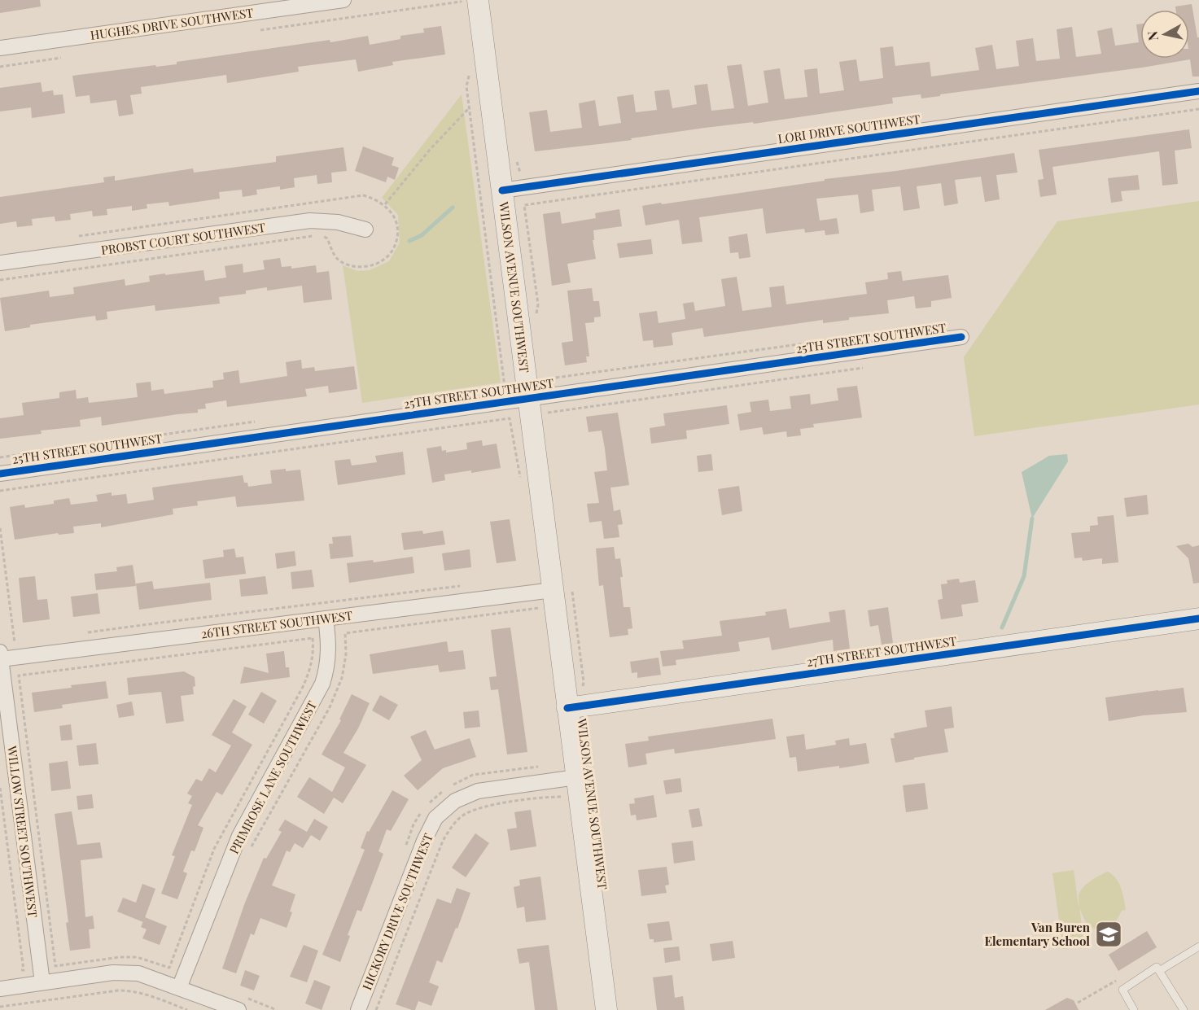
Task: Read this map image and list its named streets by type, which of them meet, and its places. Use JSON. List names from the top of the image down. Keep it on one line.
{"streets":{"main road":["WILSON AVENUE SOUTHWEST","27TH STREET SOUTHWEST"],"street":["HUGHES DRIVE SOUTHWEST","LORI DRIVE SOUTHWEST","PROBST COURT SOUTHWEST","25TH STREET SOUTHWEST","26TH STREET SOUTHWEST","PRIMROSE LANE SOUTHWEST","WILLOW STREET SOUTHWEST","HICKORY DRIVE SOUTHWEST"]},"crossings":[["LORI DRIVE SOUTHWEST","WILSON AVENUE SOUTHWEST"],["WILSON AVENUE SOUTHWEST","25TH STREET SOUTHWEST"],["WILSON AVENUE SOUTHWEST","26TH STREET SOUTHWEST"],["WILSON AVENUE SOUTHWEST","27TH STREET SOUTHWEST"],["WILSON AVENUE SOUTHWEST","HICKORY DRIVE SOUTHWEST"],["26TH STREET SOUTHWEST","PRIMROSE LANE SOUTHWEST"],["26TH STREET SOUTHWEST","WILLOW STREET SOUTHWEST"]],"places":{"school or university":["Van Buren Elementary School"]},"north":"left"}
